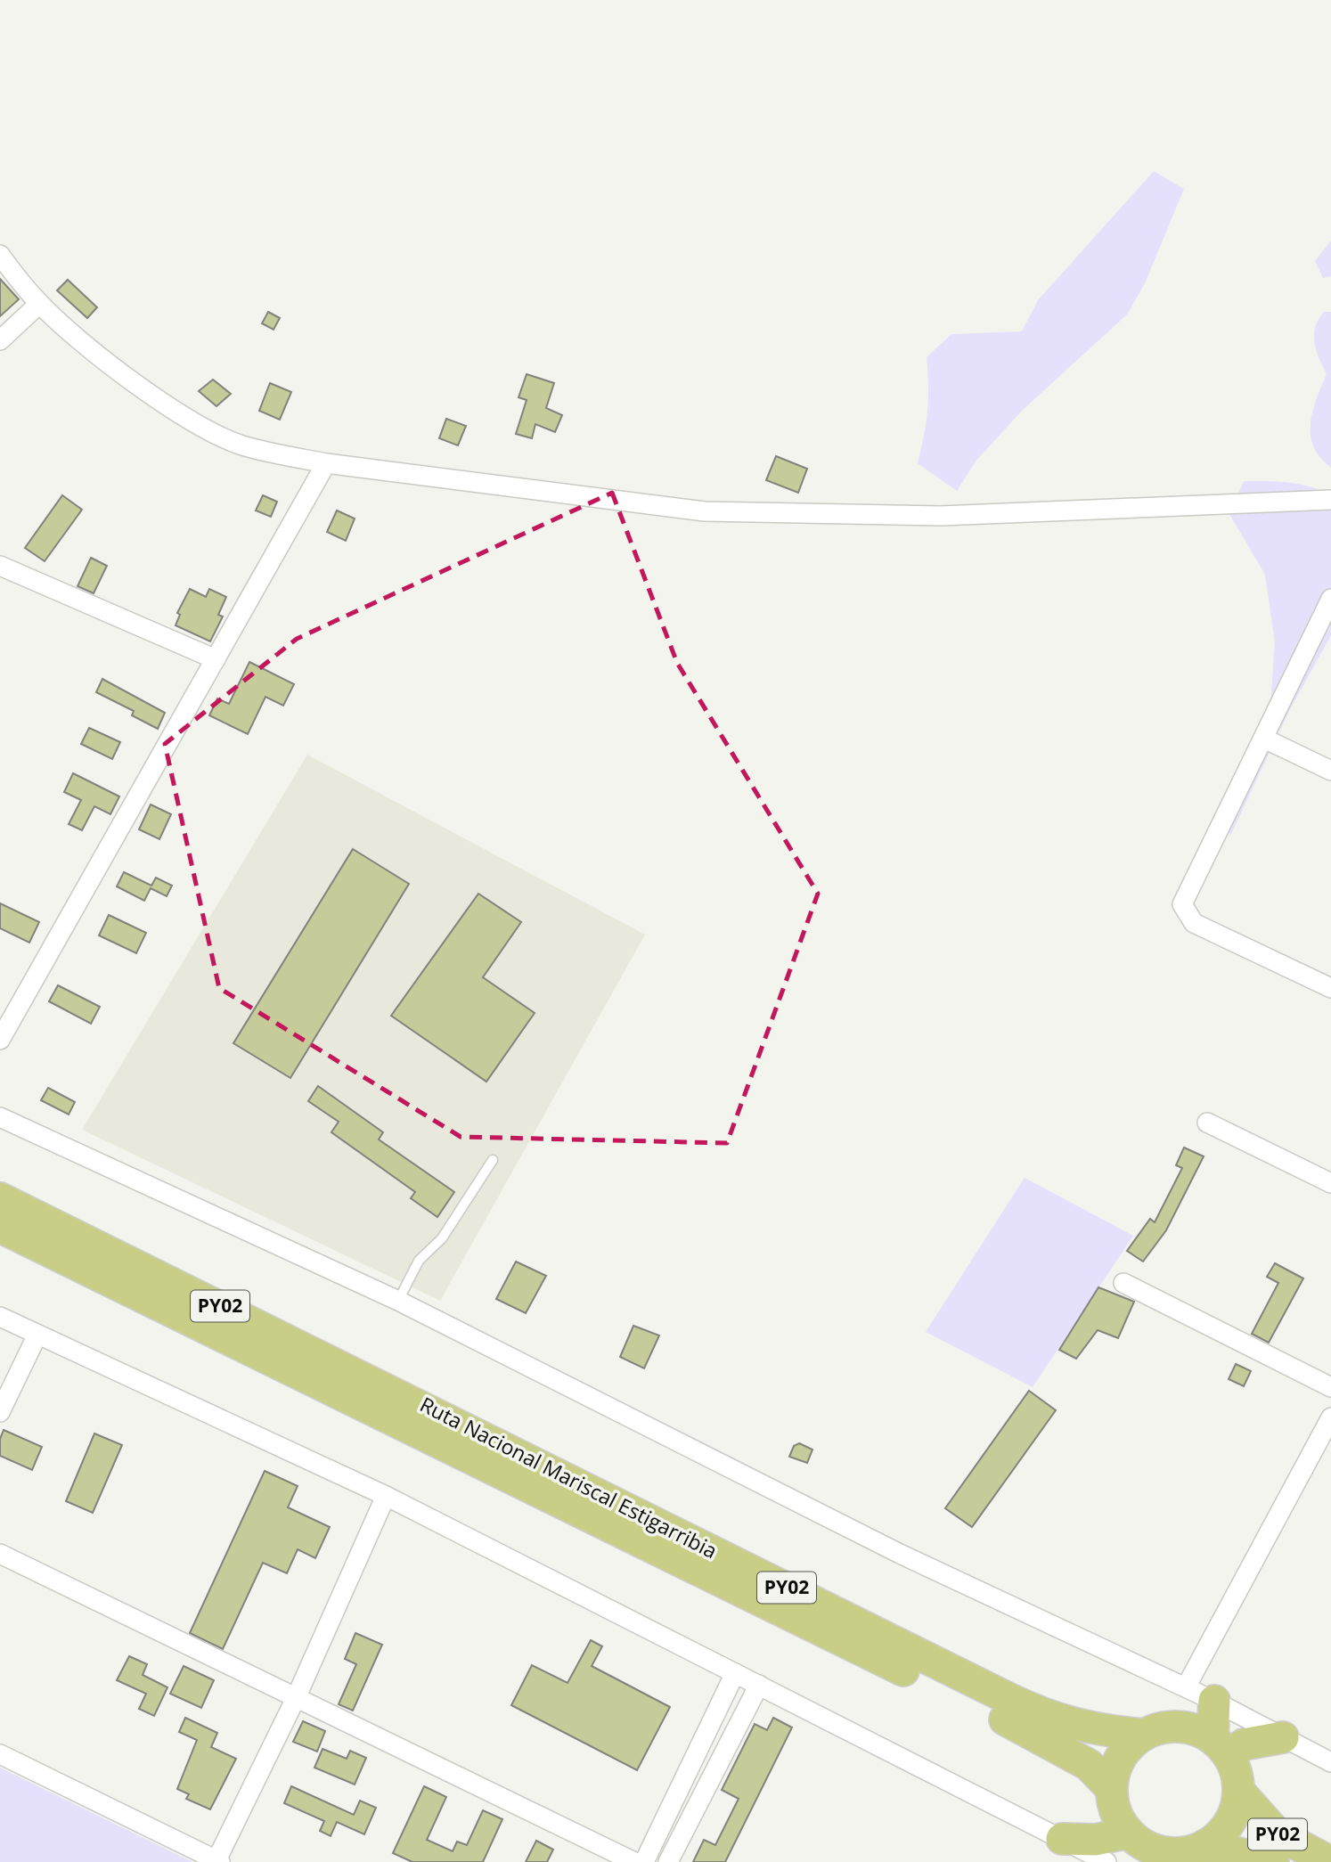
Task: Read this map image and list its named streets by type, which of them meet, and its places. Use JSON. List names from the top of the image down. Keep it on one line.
{"streets":{"highway":["PY02","Ruta Nacional Mariscal Estigarribia"]},"crossings":[["PY02","Ruta Nacional Mariscal Estigarribia"]]}
